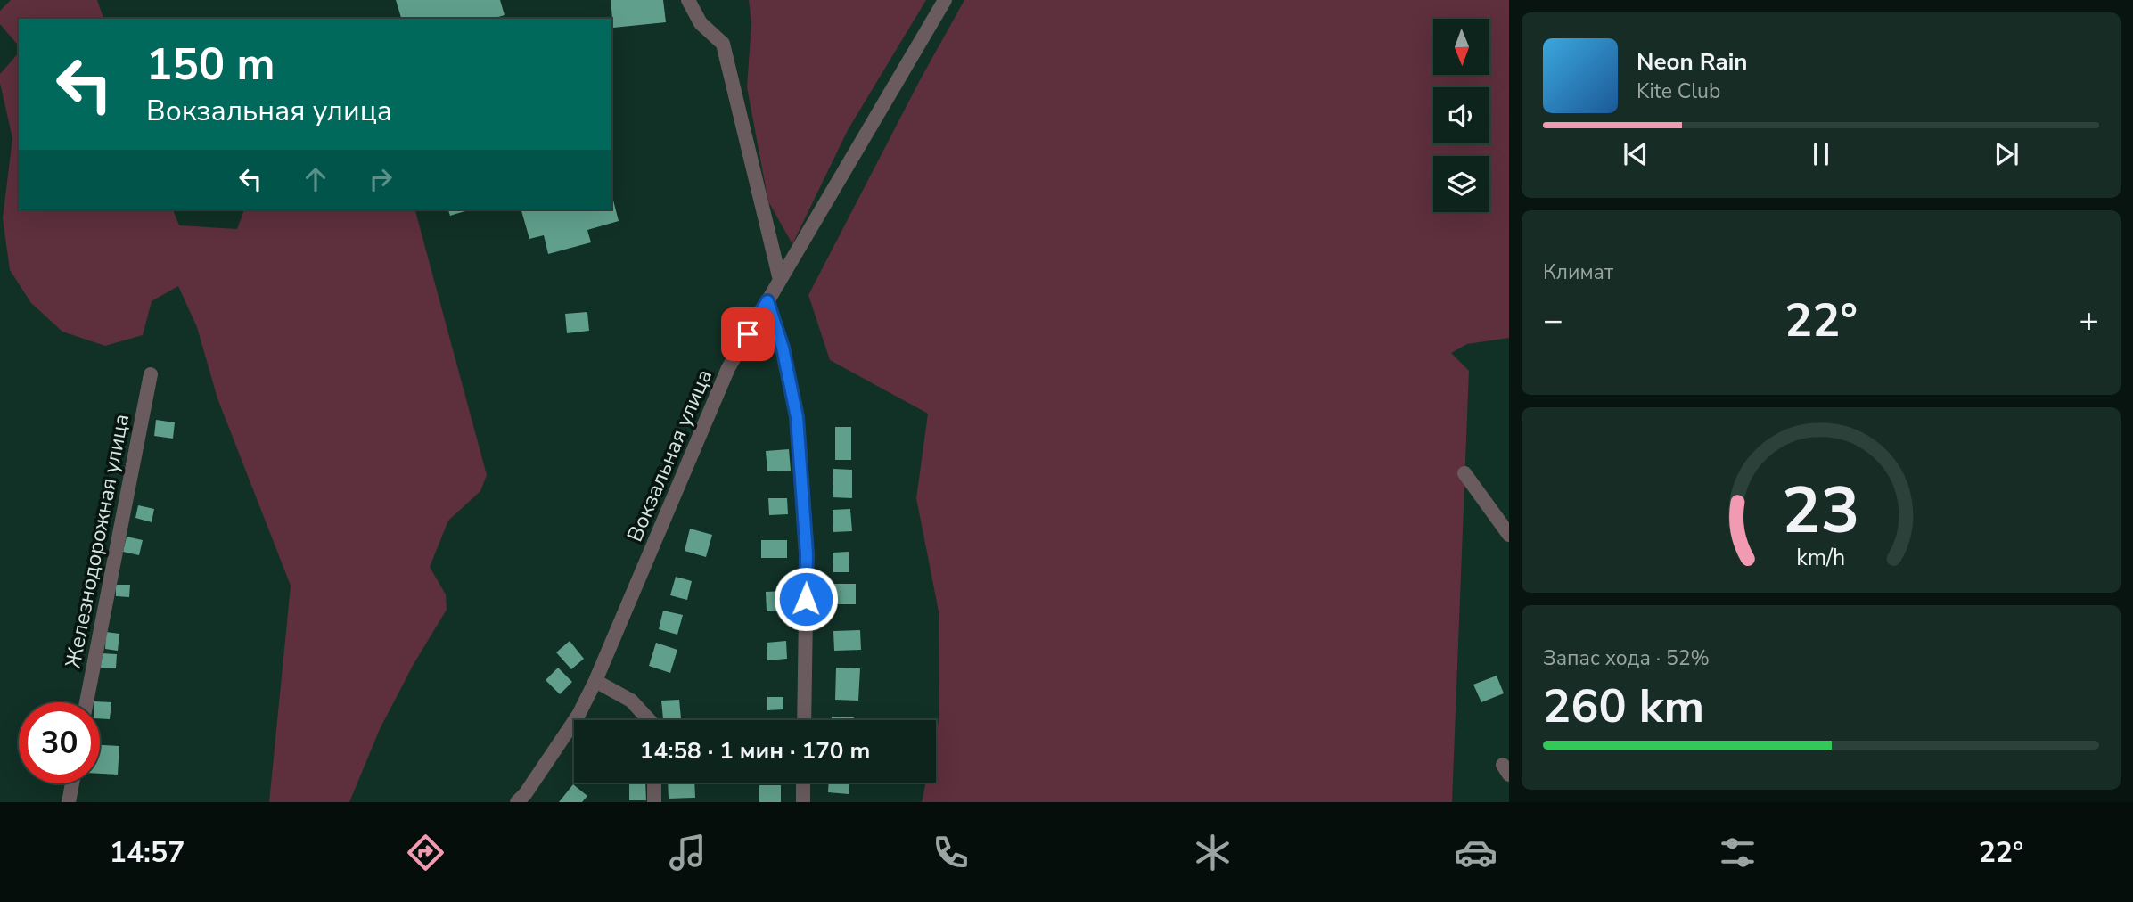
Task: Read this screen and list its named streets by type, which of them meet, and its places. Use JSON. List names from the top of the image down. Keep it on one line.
{"streets":{"street":["Вокзальная улица","Железнодорожная улица"]},"north":"bottom","page":{"turn":["150 m","Вокзальная улица"],"song":["Neon Rain","Kite Club"],"tile":["Климат",["Запас хода · 52%","260 km"]],"heat":["−","22°","+"],"limit":"30","trip":"14:58 · 1 мин · 170 m","tabs":["14:57","22°"],"gauge":["23","km/h"]}}
